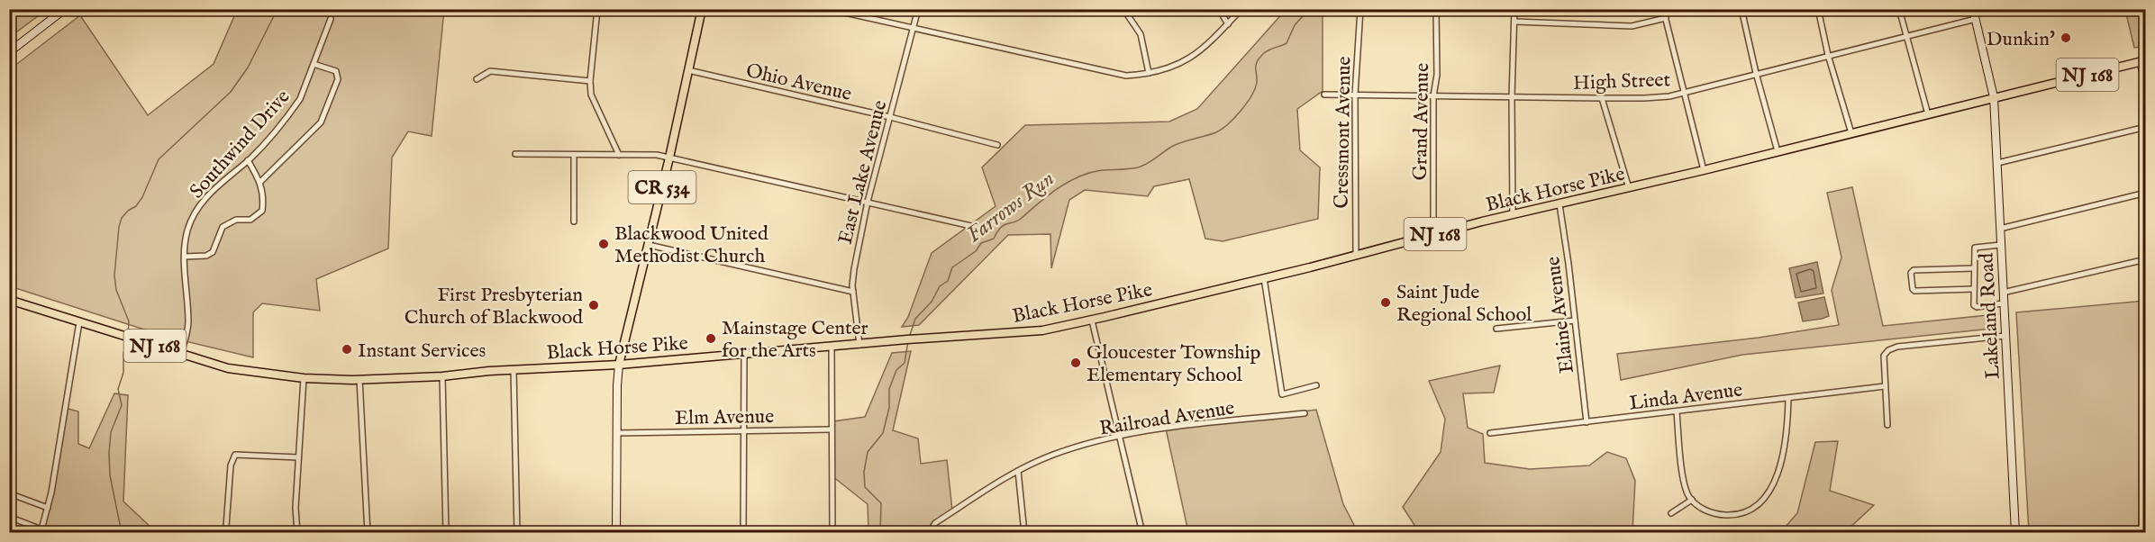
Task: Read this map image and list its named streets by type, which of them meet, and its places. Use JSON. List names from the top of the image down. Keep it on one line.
{"streets":{"main road":["NJ 168","CR 534","Black Horse Pike"],"street":["High Street","Ohio Avenue","Grand Avenue","Cressmont Avenue","Southwind Drive","East Lake Avenue","Elaine Avenue","Lakeland Road","Linda Avenue","Elm Avenue","Railroad Avenue"]},"crossings":[["High Street","Grand Avenue"],["High Street","Cressmont Avenue"],["High Street","Lakeland Road"],["Ohio Avenue","East Lake Avenue"],["Ohio Avenue","CR 534"],["Grand Avenue","Black Horse Pike"],["Cressmont Avenue","Black Horse Pike"],["Southwind Drive","Black Horse Pike"],["East Lake Avenue","Black Horse Pike"],["CR 534","Black Horse Pike"],["CR 534","Elm Avenue"],["Black Horse Pike","Elaine Avenue"],["Black Horse Pike","Lakeland Road"],["Elaine Avenue","Linda Avenue"]],"water":["Farrows Run"],"places":["Dunkin'","Blackwood United Methodist Church","Saint Jude Regional School","First Presbyterian Church of Blackwood","Mainstage Center for the Arts","Instant Services","Gloucester Township Elementary School"]}
